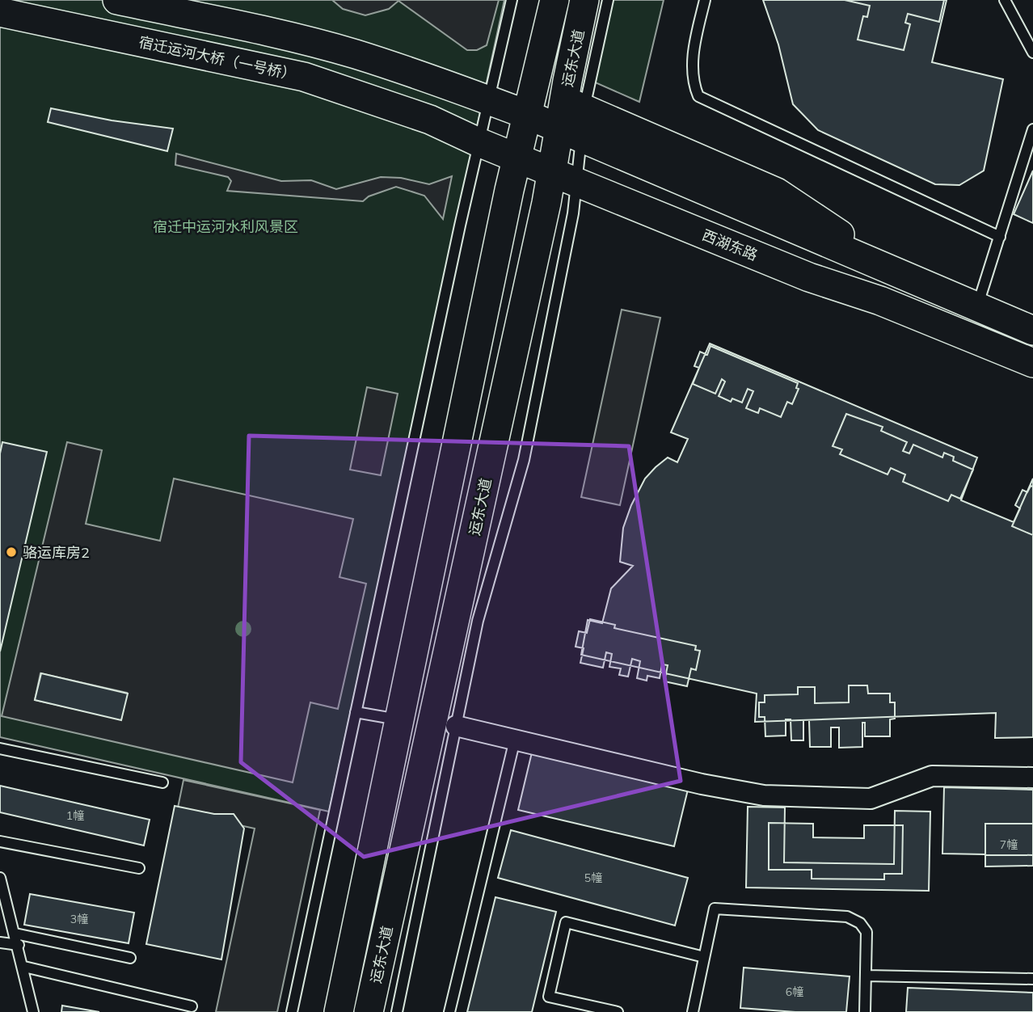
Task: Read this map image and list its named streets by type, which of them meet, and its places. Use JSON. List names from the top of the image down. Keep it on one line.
{"streets":{"main road":["宿迁运河大桥（一号桥）","运东大道","西湖东路"]},"crossings":[["宿迁运河大桥（一号桥）","西湖东路"],["运东大道","西湖东路"]],"parks":["宿迁中运河水利风景区"],"places":["骆运库房2"],"house_numbers":["1幢","7幢","5幢","3幢","6幢"]}
